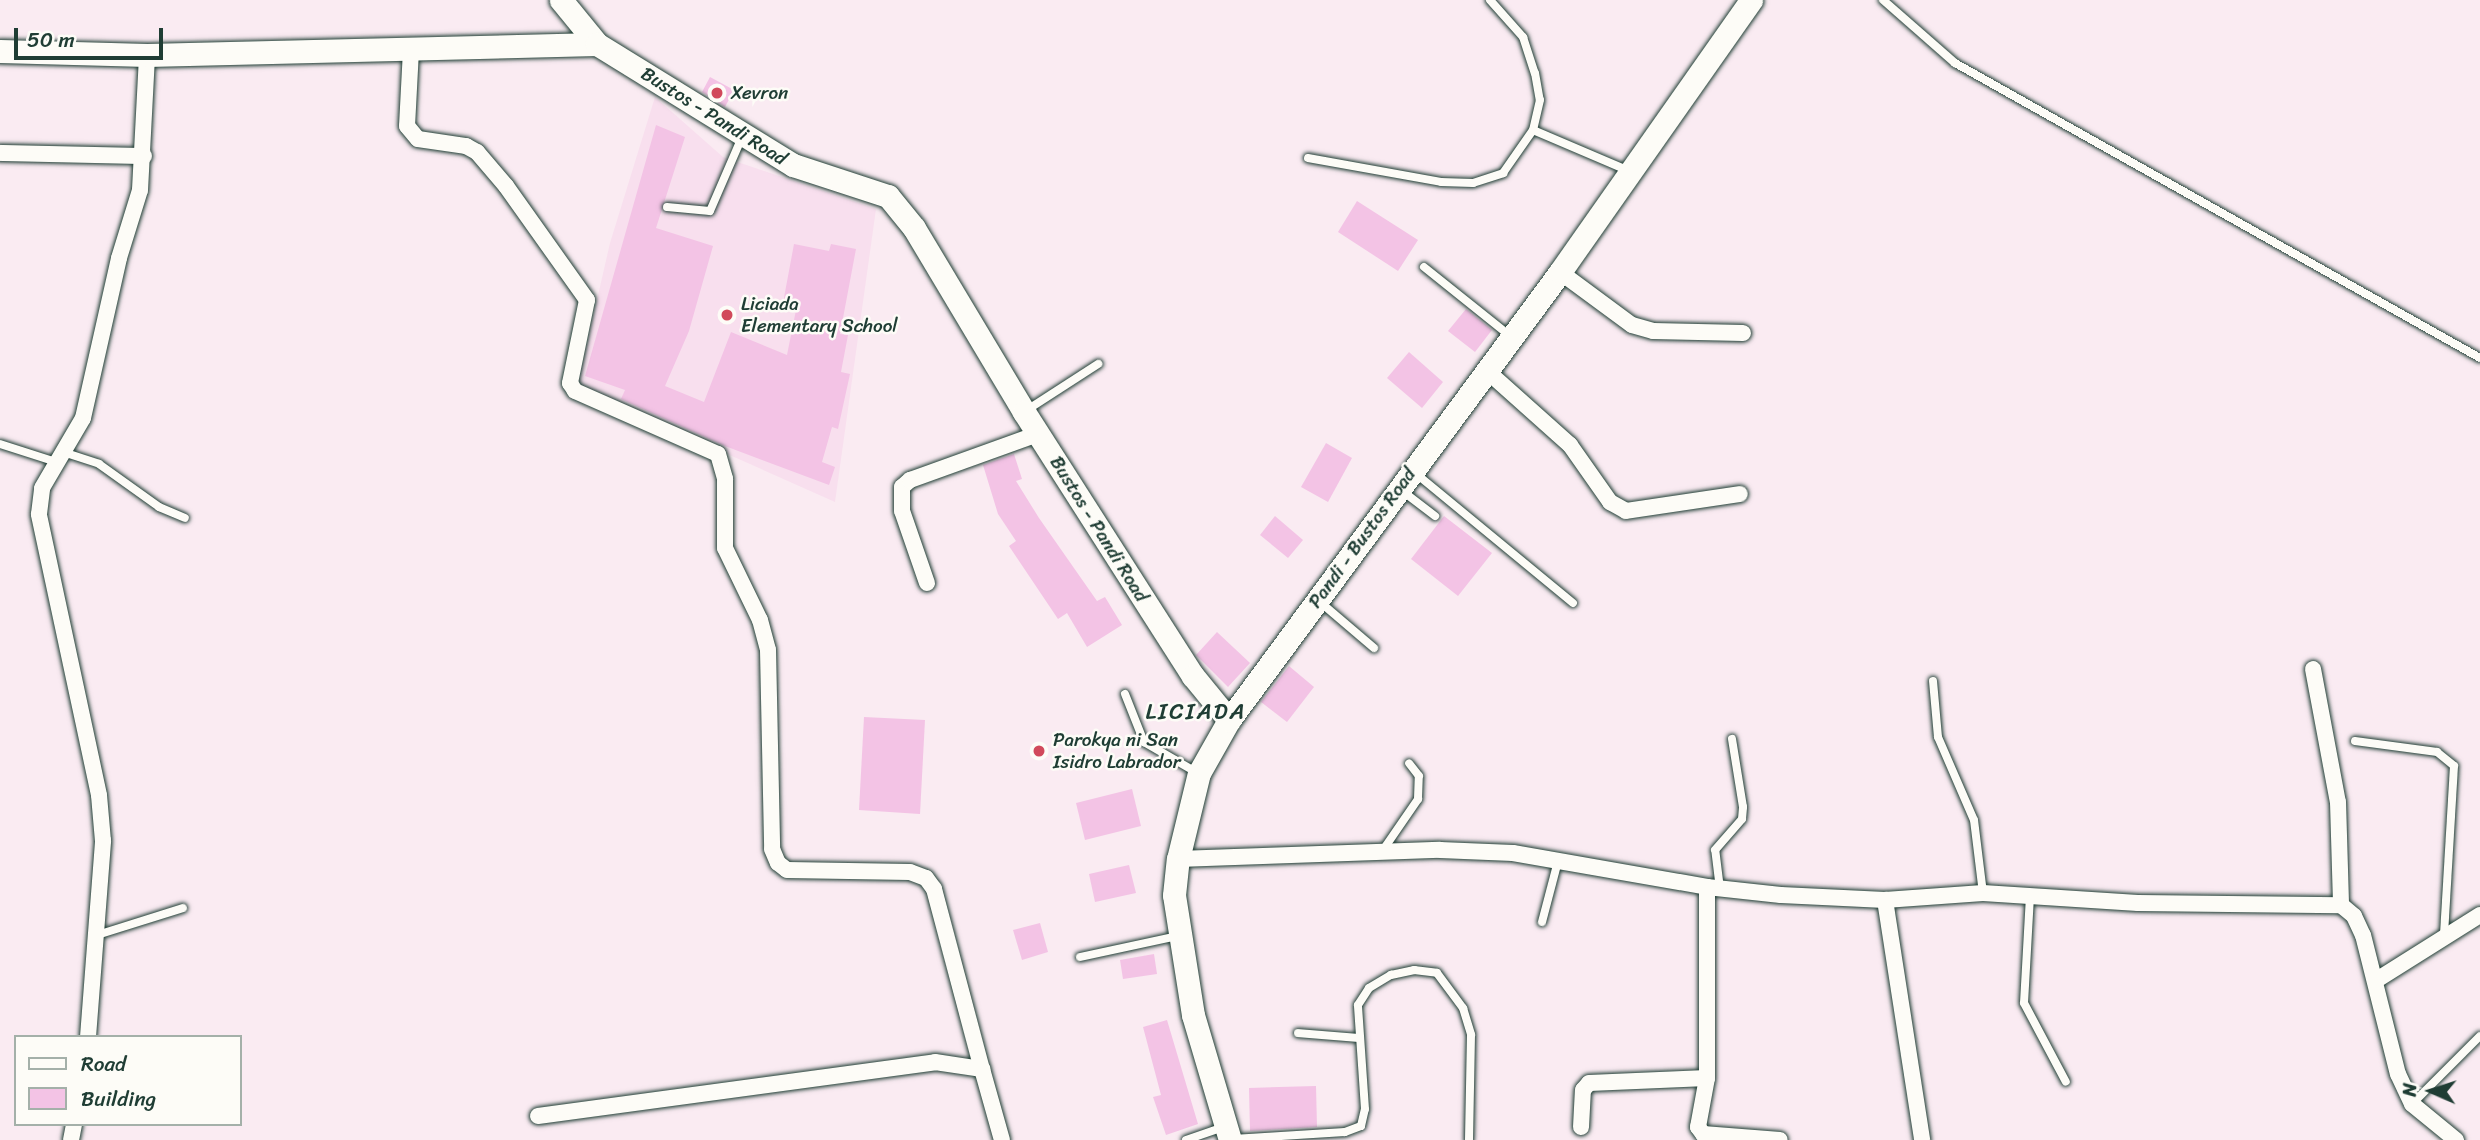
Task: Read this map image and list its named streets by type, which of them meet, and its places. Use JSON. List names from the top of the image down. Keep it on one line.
{"streets":{"main road":["Bustos - Pandi Road","Pandi - Bustos Road"]},"crossings":[["Bustos - Pandi Road","Pandi - Bustos Road"]],"districts":["LICIADA"],"places":["Xevron","Liciada Elementary School","Parokya ni San Isidro Labrador"],"legend":["Road","Building"],"scale_bar":"50 m","north":"left"}
